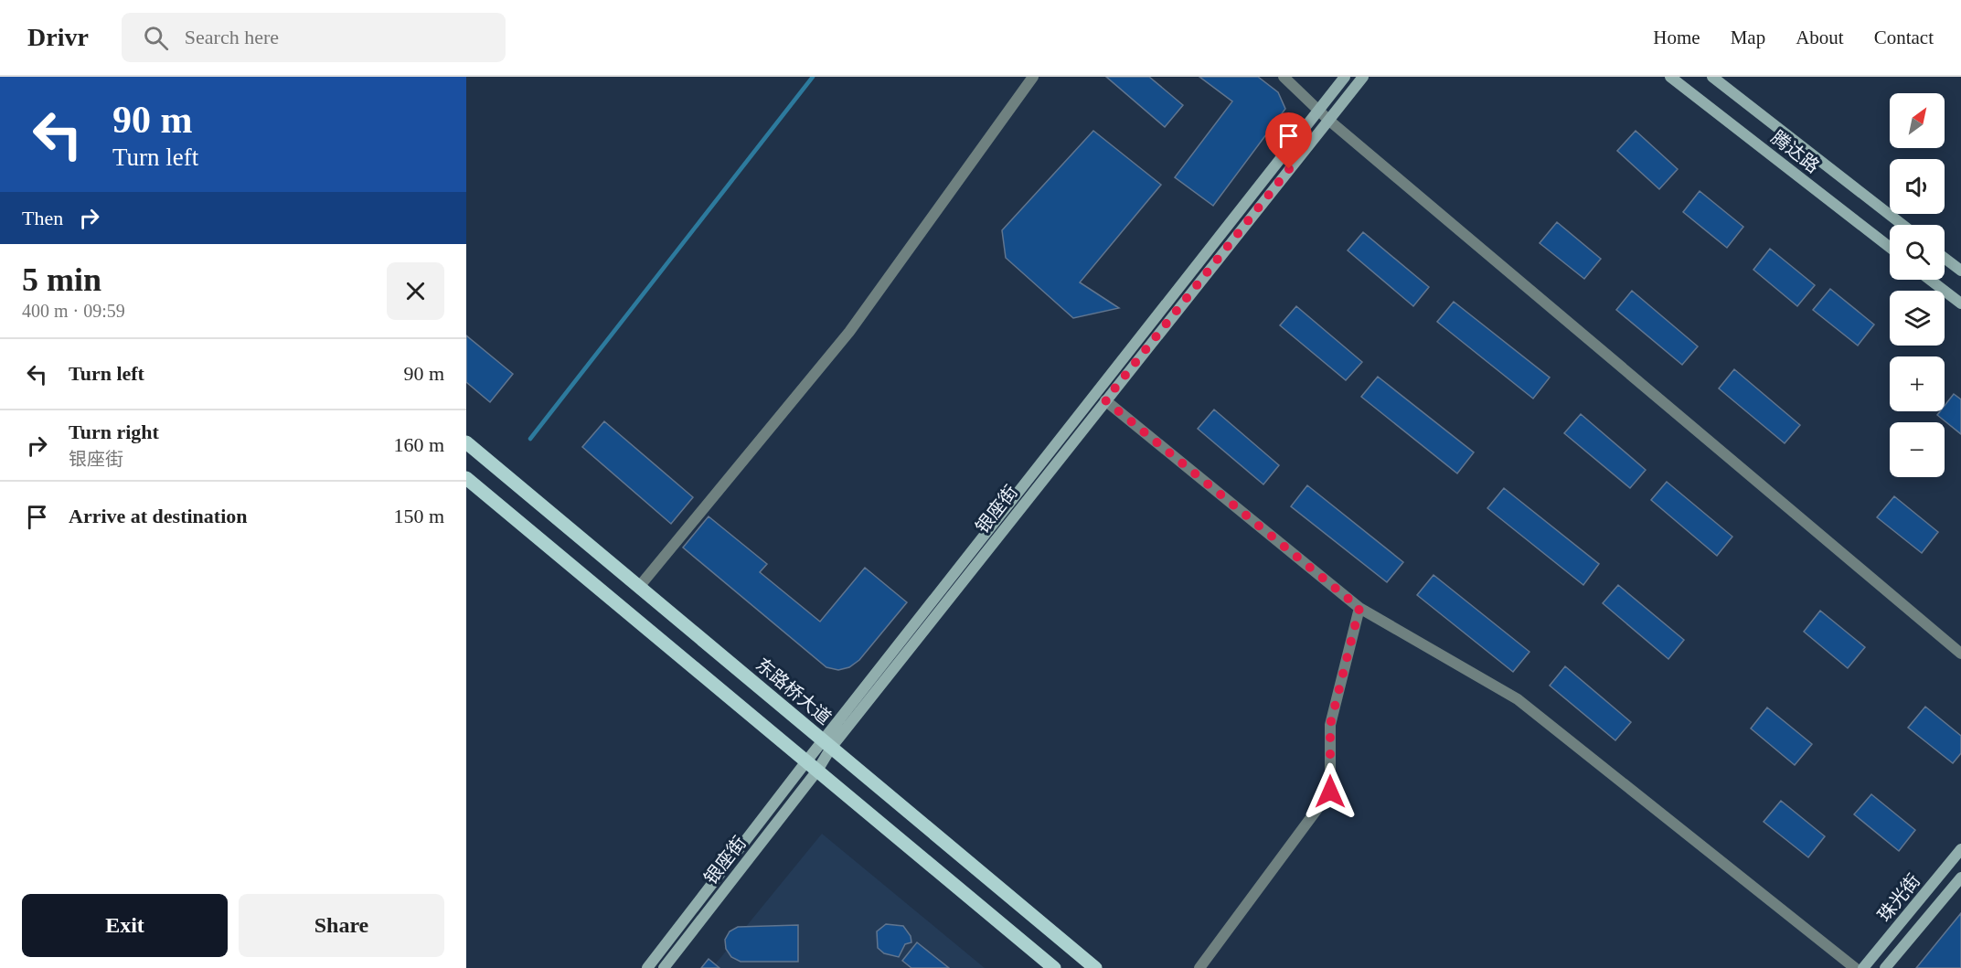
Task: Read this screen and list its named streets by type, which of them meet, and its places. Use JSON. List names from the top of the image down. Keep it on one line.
{"streets":{"main road":["腾达路","银座街","东路桥大道","珠光街"]},"crossings":[["银座街","东路桥大道"]],"north":"top right","page":{"header":"Drivr","search":"Search here","nav":["Home","Map","About","Contact"],"turn":["90 m","Turn left"],"map_buttons":["+","−"],"then":"Then","heading":["5 min","400 m · 09:59"],"list":[{"name":"Turn left","value":"90 m"},{"name":"Turn right","note":"银座街","value":"160 m"},{"name":"Arrive at destination","value":"150 m"}],"buttons":["Exit","Share"]}}
